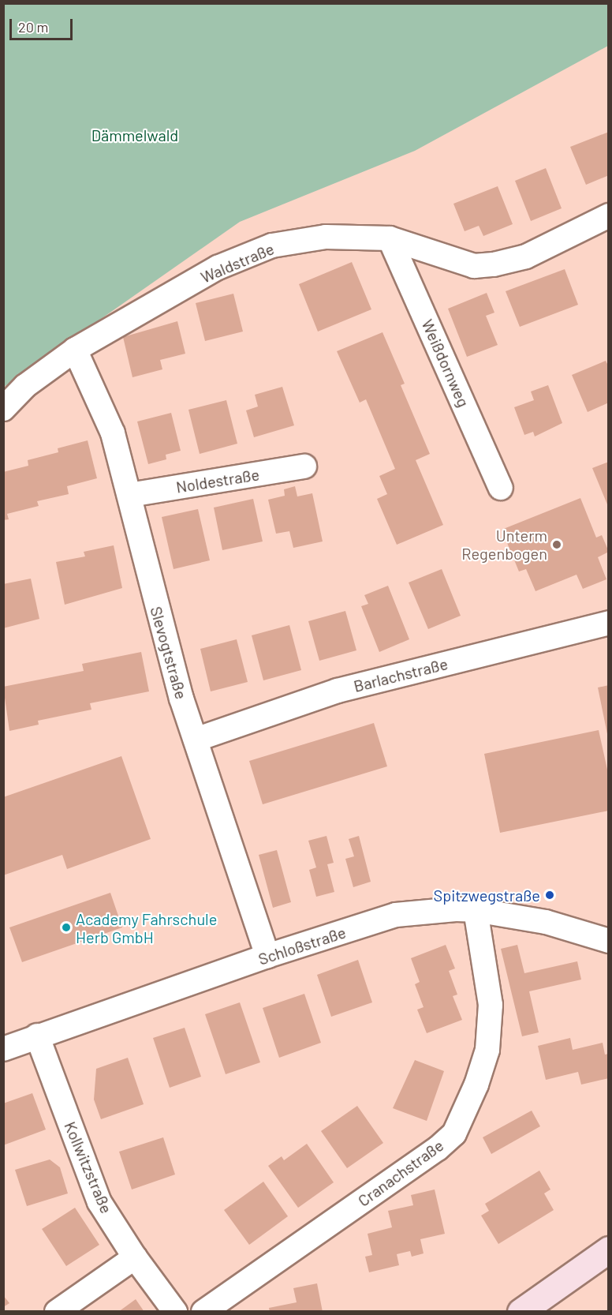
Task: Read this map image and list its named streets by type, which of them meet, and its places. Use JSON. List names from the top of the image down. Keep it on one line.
{"streets":{"street":["Waldstraße","Weißdornweg","Noldestraße","Slevogtstraße","Barlachstraße","Schloßstraße","Kollwitzstraße","Cranachstraße"]},"crossings":[["Waldstraße","Weißdornweg"],["Waldstraße","Slevogtstraße"],["Noldestraße","Slevogtstraße"],["Slevogtstraße","Barlachstraße"],["Slevogtstraße","Schloßstraße"],["Schloßstraße","Kollwitzstraße"],["Schloßstraße","Cranachstraße"]],"parks":["Dämmelwald"],"places":["Unterm Regenbogen","Spitzwegstraße","Academy Fahrschule Herb GmbH"],"scale_bar":"20 m"}
